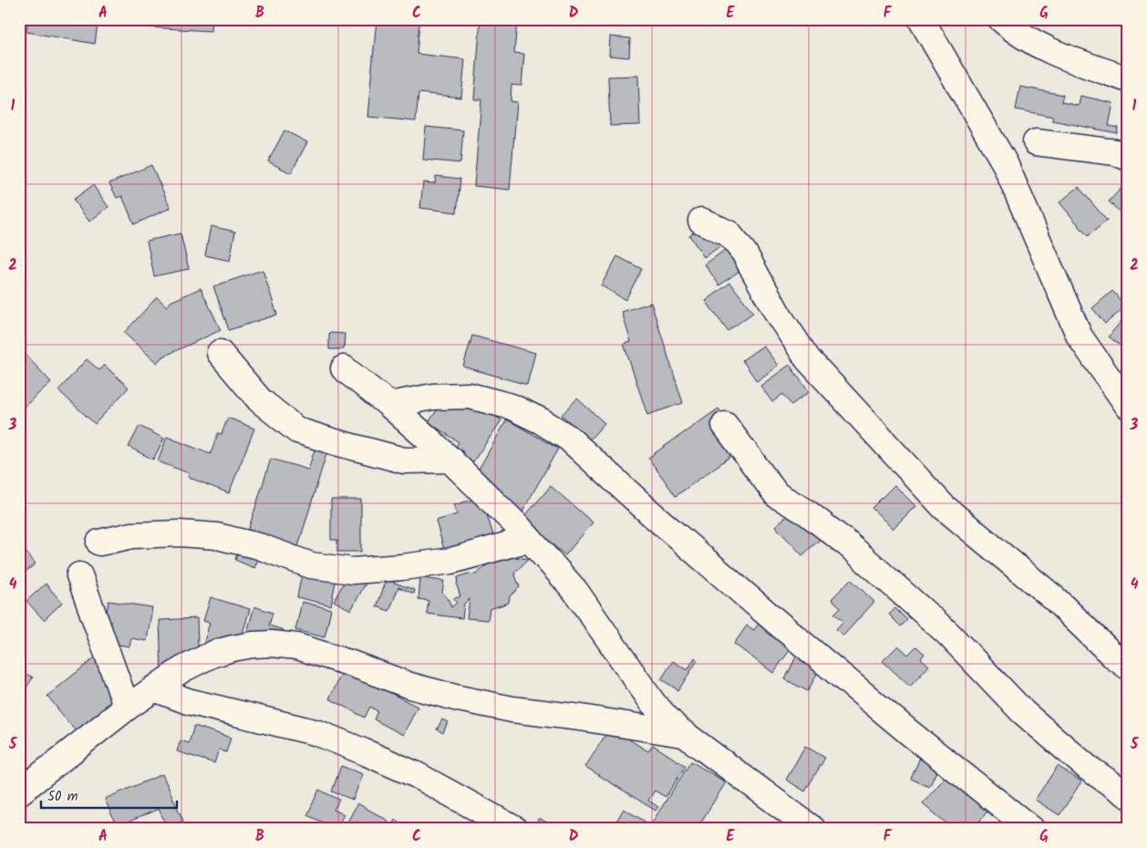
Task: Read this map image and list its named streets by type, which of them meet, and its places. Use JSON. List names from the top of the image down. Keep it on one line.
{"scale_bar":"50 m","grid":{"columns":["A","B","C","D","E","F","G"],"rows":["1","2","3","4","5"]}}
